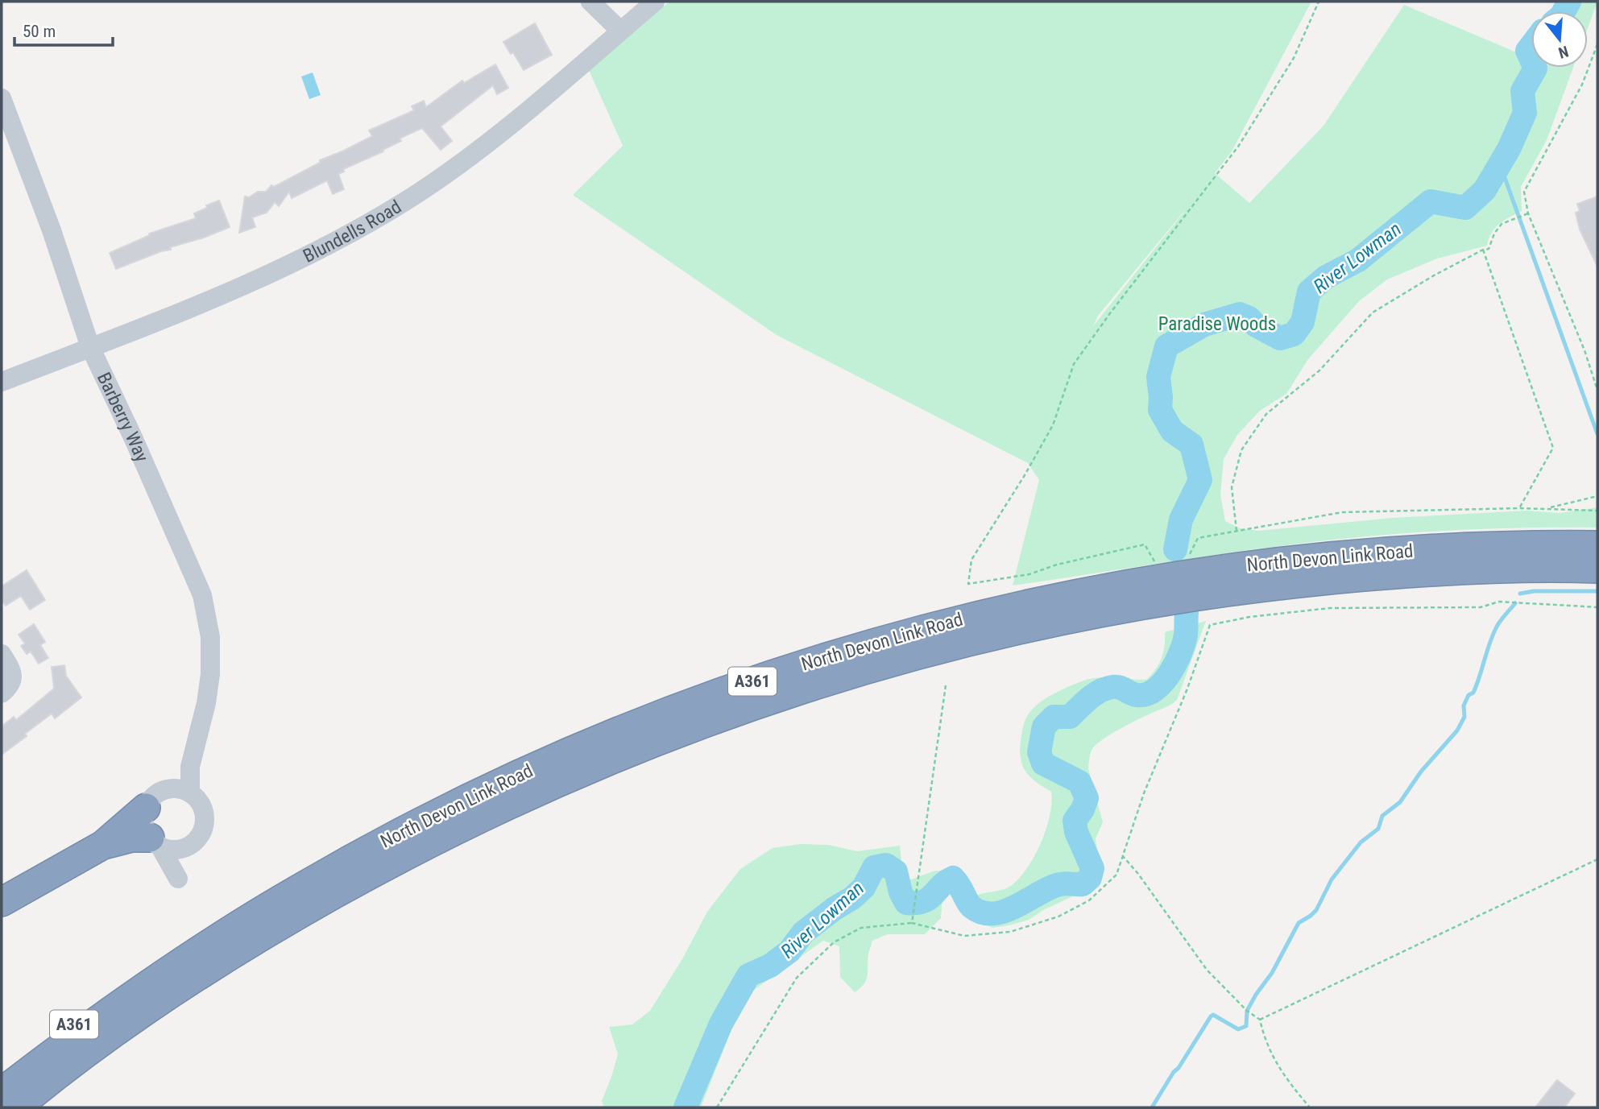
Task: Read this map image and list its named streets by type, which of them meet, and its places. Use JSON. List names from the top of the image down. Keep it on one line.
{"streets":{"highway":["North Devon Link Road","A361"],"street":["Blundells Road","Barberry Way"]},"crossings":[["Blundells Road","Barberry Way"],["North Devon Link Road","A361"]],"water":["River Lowman"],"parks":["Paradise Woods"],"scale_bar":"50 m","north":"bottom"}
